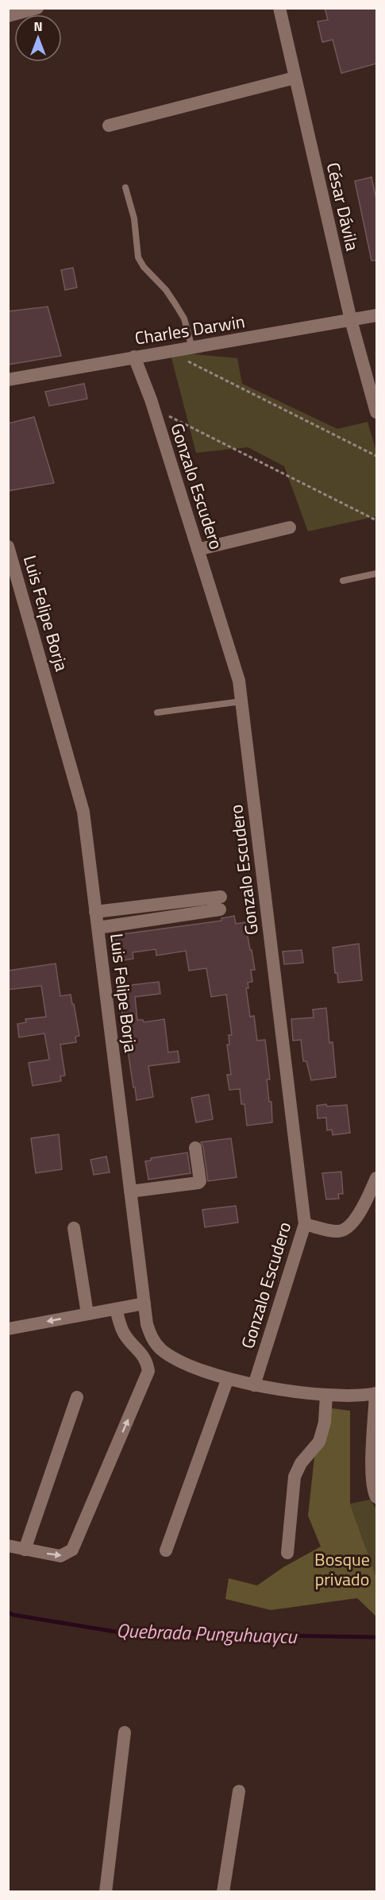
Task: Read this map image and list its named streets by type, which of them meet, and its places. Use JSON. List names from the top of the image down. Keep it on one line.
{"streets":{"street":["César Dávila","Charles Darwin","Gonzalo Escudero","Luis Felipe Borja"]},"crossings":[["César Dávila","Charles Darwin"],["Charles Darwin","Gonzalo Escudero"],["Gonzalo Escudero","Luis Felipe Borja"]],"water":["Quebrada Punguhuaycu"],"parks":["Bosque privado"],"north":"top"}
